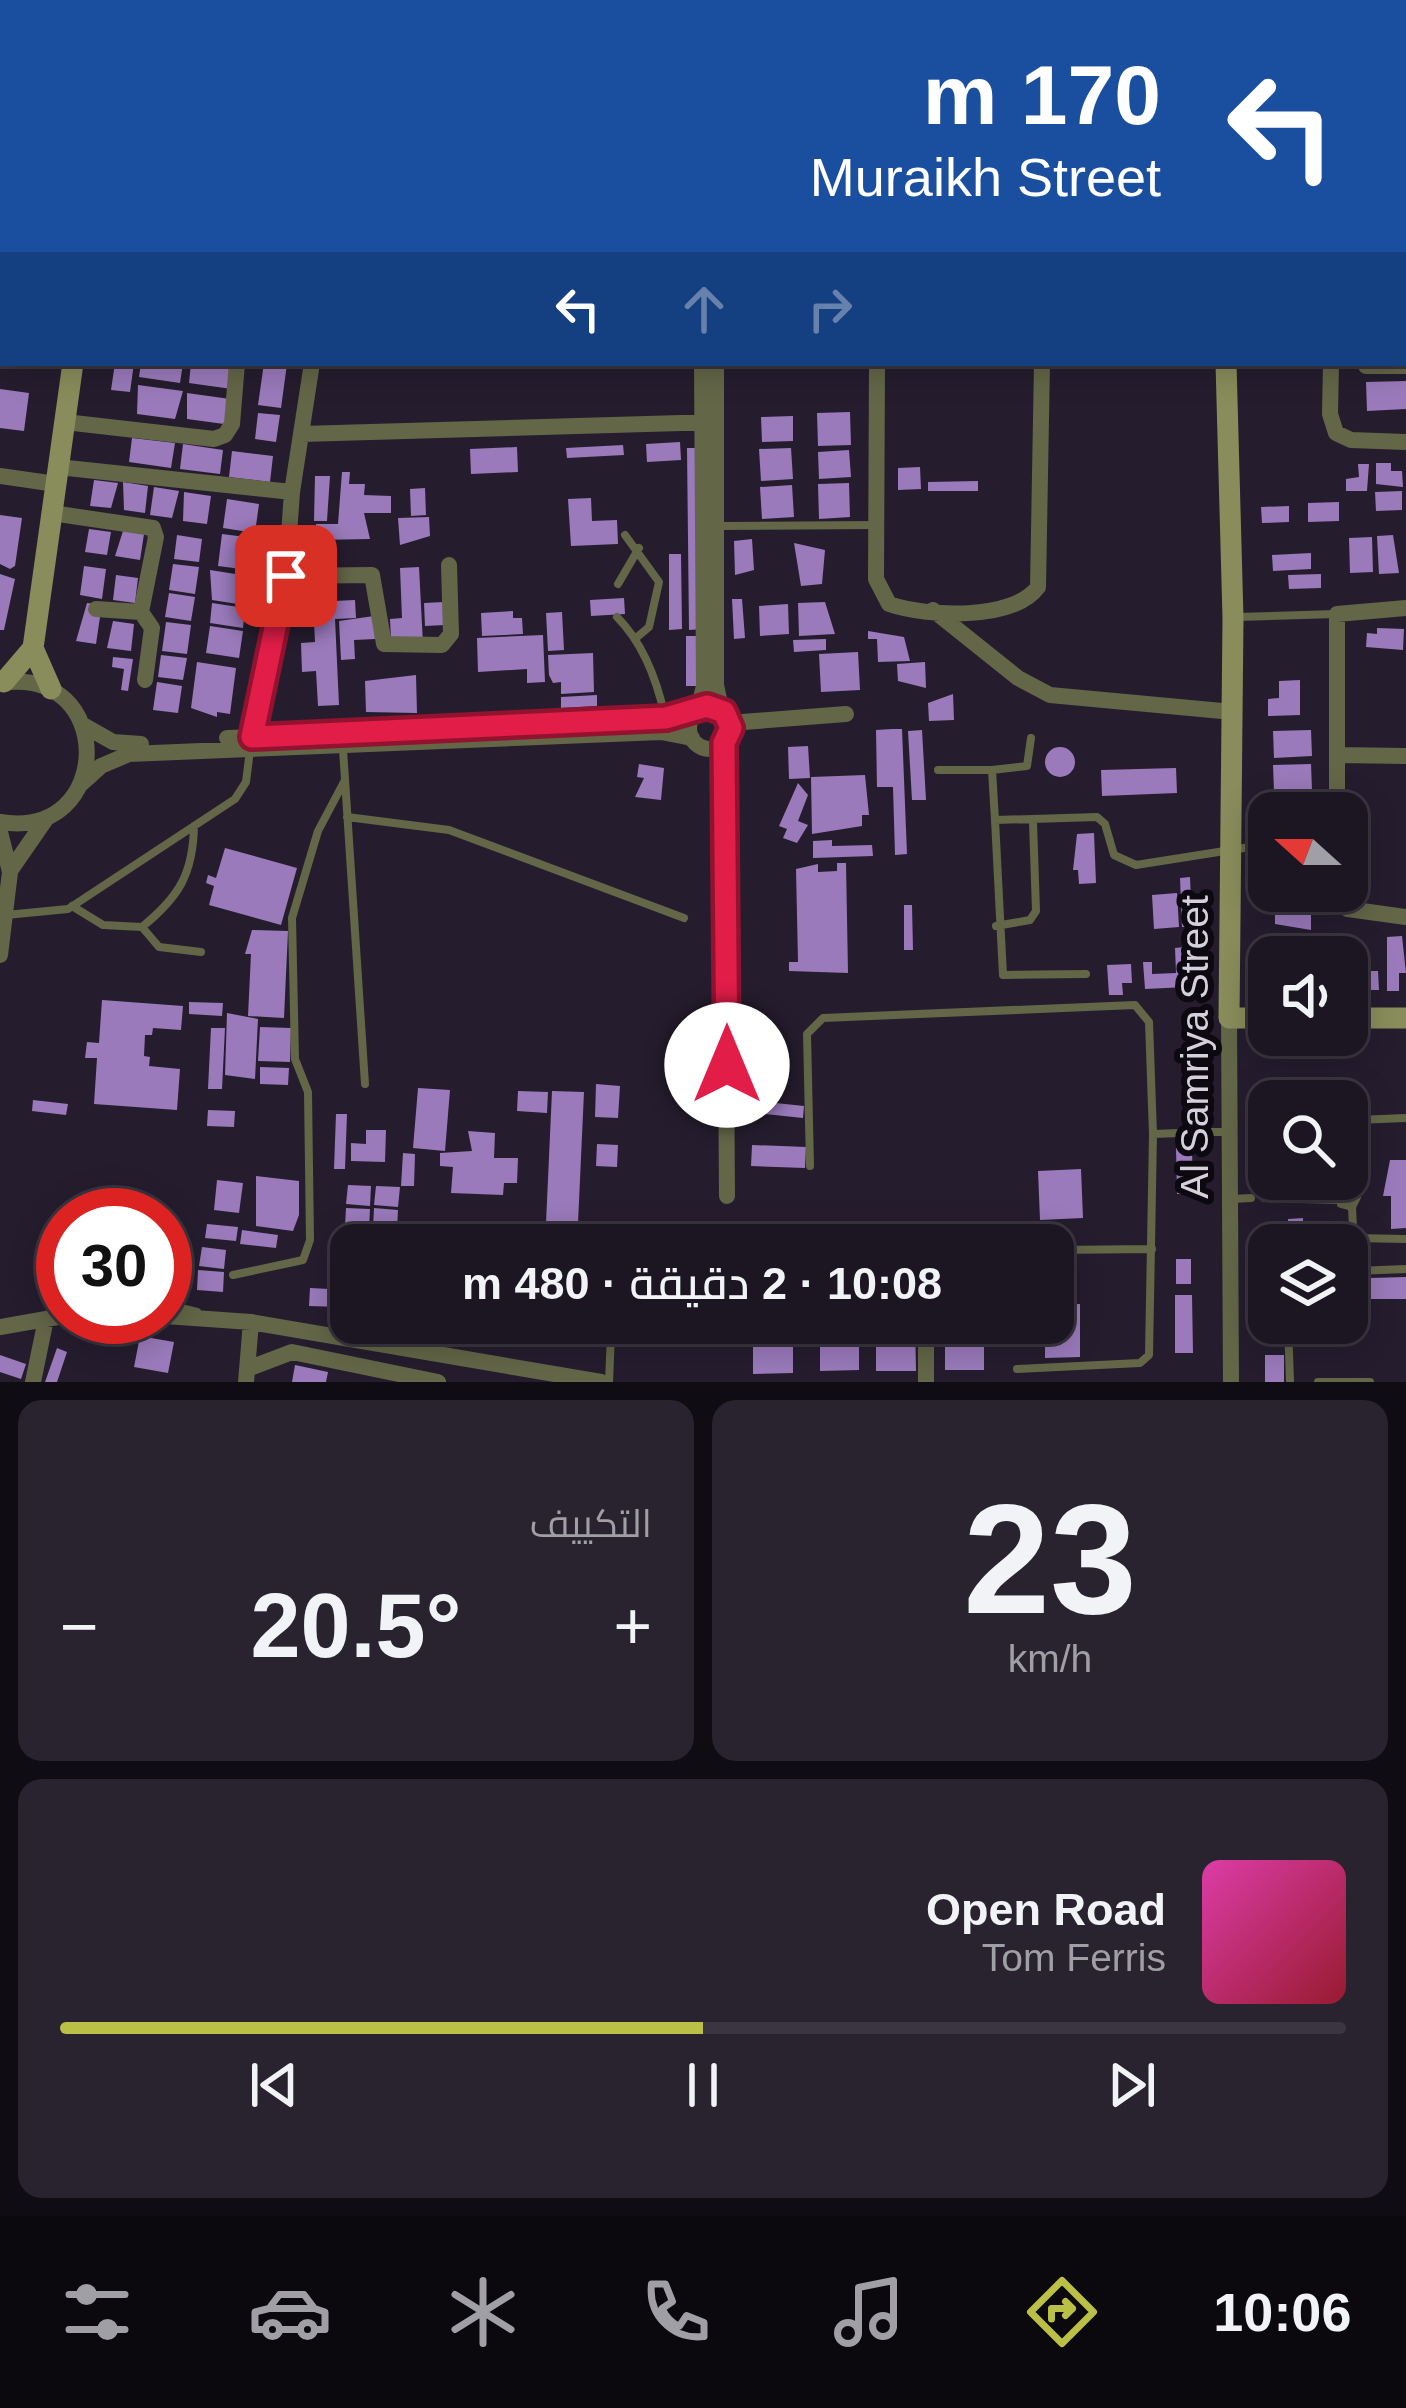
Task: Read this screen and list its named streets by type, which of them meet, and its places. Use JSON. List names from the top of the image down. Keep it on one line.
{"streets":{"street":["Al Samriya Street"]},"north":"left","page":{"turn":["170 m","Muraikh Street"],"limit":"30","trip":"10:08 · 2 دقيقة · 480 m","tile":[["23","km/h"],"التكييف"],"heat":["−","20.5°","+"],"song":["Open Road","Tom Ferris"],"tabs":"10:06"}}
